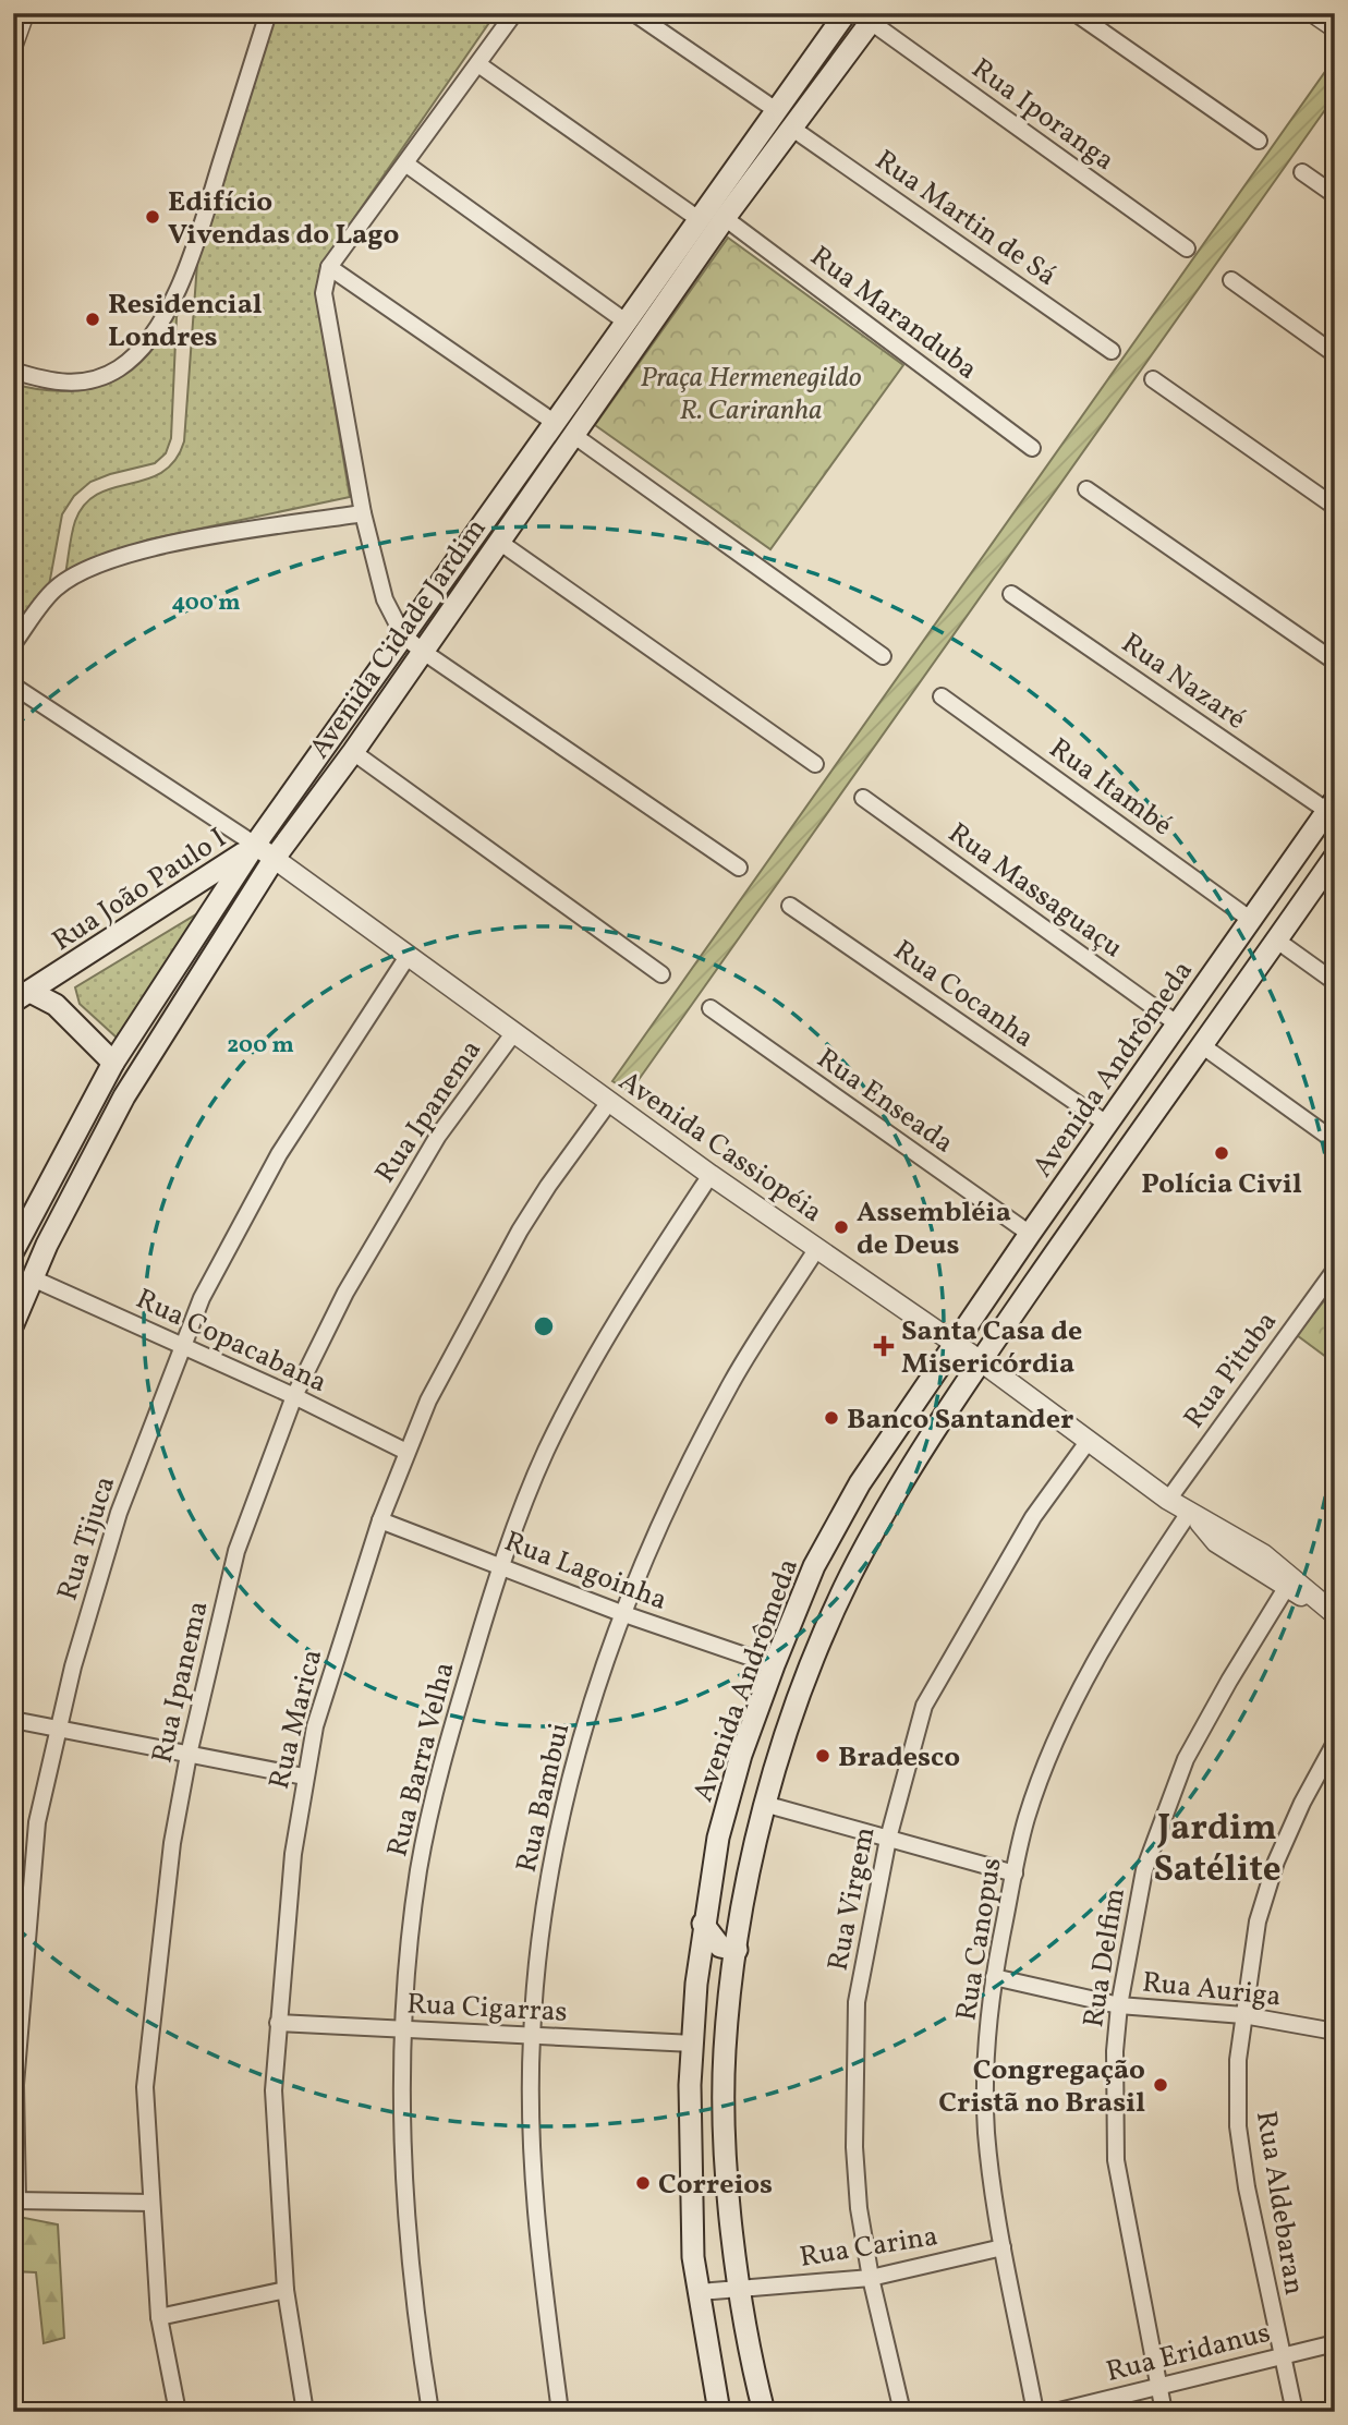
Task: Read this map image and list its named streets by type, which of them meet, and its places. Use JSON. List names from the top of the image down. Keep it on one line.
{"streets":{"main road":["Avenida Cidade Jardim","Rua João Paulo I","Avenida Andrômeda"],"street":["Rua Iporanga","Rua Martin de Sá","Rua Maranduba","Rua Nazaré","Rua Itambé","Rua Massaguaçu","Rua Cocanha","Rua Enseada","Rua Ipanema","Avenida Cassiopéia","Rua Copacabana","Rua Pituba","Rua Tijuca","Rua Lagoinha","Rua Marica","Rua Barra Velha","Rua Bambui","Rua Virgem","Rua Canopus","Rua Delfim","Rua Auriga","Rua Cigarras","Rua Aldebaran","Rua Carina","Rua Eridanus"]},"crossings":[["Rua Iporanga","Avenida Cidade Jardim"],["Rua Martin de Sá","Avenida Cidade Jardim"],["Rua Maranduba","Avenida Cidade Jardim"],["Avenida Cidade Jardim","Rua João Paulo I"],["Avenida Cidade Jardim","Avenida Cassiopéia"],["Avenida Cidade Jardim","Rua Copacabana"],["Rua Nazaré","Avenida Andrômeda"],["Rua Itambé","Avenida Andrômeda"],["Rua João Paulo I","Avenida Cassiopéia"],["Rua Massaguaçu","Avenida Andrômeda"],["Rua Cocanha","Avenida Andrômeda"],["Avenida Andrômeda","Rua Enseada"],["Avenida Andrômeda","Avenida Cassiopéia"],["Avenida Andrômeda","Rua Lagoinha"],["Avenida Andrômeda","Rua Cigarras"],["Avenida Andrômeda","Rua Carina"],["Rua Ipanema","Avenida Cassiopéia"],["Rua Ipanema","Rua Copacabana"],["Avenida Cassiopéia","Rua Pituba"],["Avenida Cassiopéia","Rua Tijuca"],["Avenida Cassiopéia","Rua Marica"],["Avenida Cassiopéia","Rua Barra Velha"],["Avenida Cassiopéia","Rua Bambui"],["Avenida Cassiopéia","Rua Virgem"],["Avenida Cassiopéia","Rua Canopus"],["Avenida Cassiopéia","Rua Delfim"],["Rua Copacabana","Rua Tijuca"],["Rua Copacabana","Rua Marica"],["Rua Lagoinha","Rua Marica"],["Rua Lagoinha","Rua Barra Velha"],["Rua Lagoinha","Rua Bambui"],["Rua Marica","Rua Cigarras"],["Rua Barra Velha","Rua Cigarras"],["Rua Bambui","Rua Cigarras"],["Rua Virgem","Rua Carina"],["Rua Canopus","Rua Auriga"],["Rua Canopus","Rua Carina"],["Rua Delfim","Rua Auriga"],["Rua Delfim","Rua Eridanus"],["Rua Auriga","Rua Aldebaran"],["Rua Aldebaran","Rua Eridanus"]],"districts":["Jardim Satélite"],"parks":["Praça Hermenegildo R. Cariranha"],"places":{"other":["Edifício Vivendas do Lago","Residencial Londres","Polícia Civil","Assembléia de Deus","Banco Santander","Bradesco","Congregação Cristã no Brasil","Correios"],"health":["Santa Casa de Misericórdia"]},"rings":["400 m","200 m"]}
